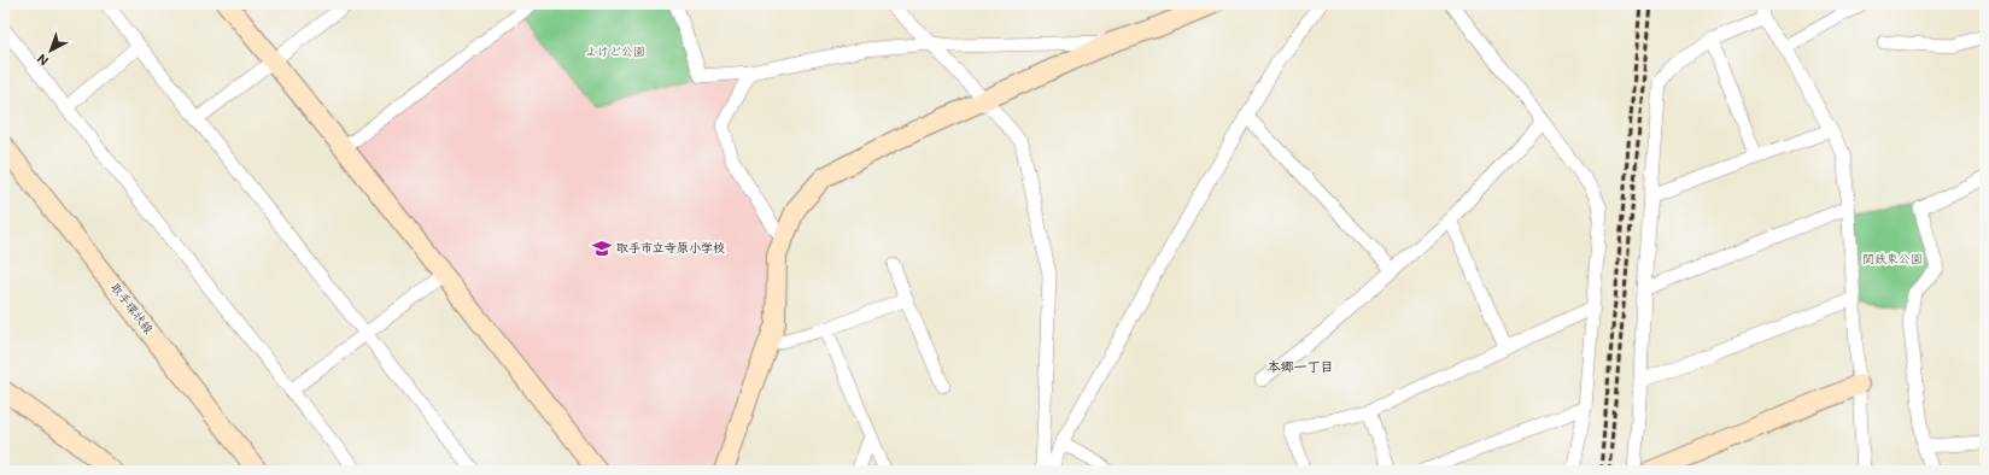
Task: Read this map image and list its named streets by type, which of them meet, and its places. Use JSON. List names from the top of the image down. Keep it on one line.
{"streets":{"street":["取手環状線"]},"districts":["本郷一丁目"],"parks":["よけど公園","関鉄東公園"],"places":{"school or university":["取手市立寺原小学校"]},"north":"bottom left"}
